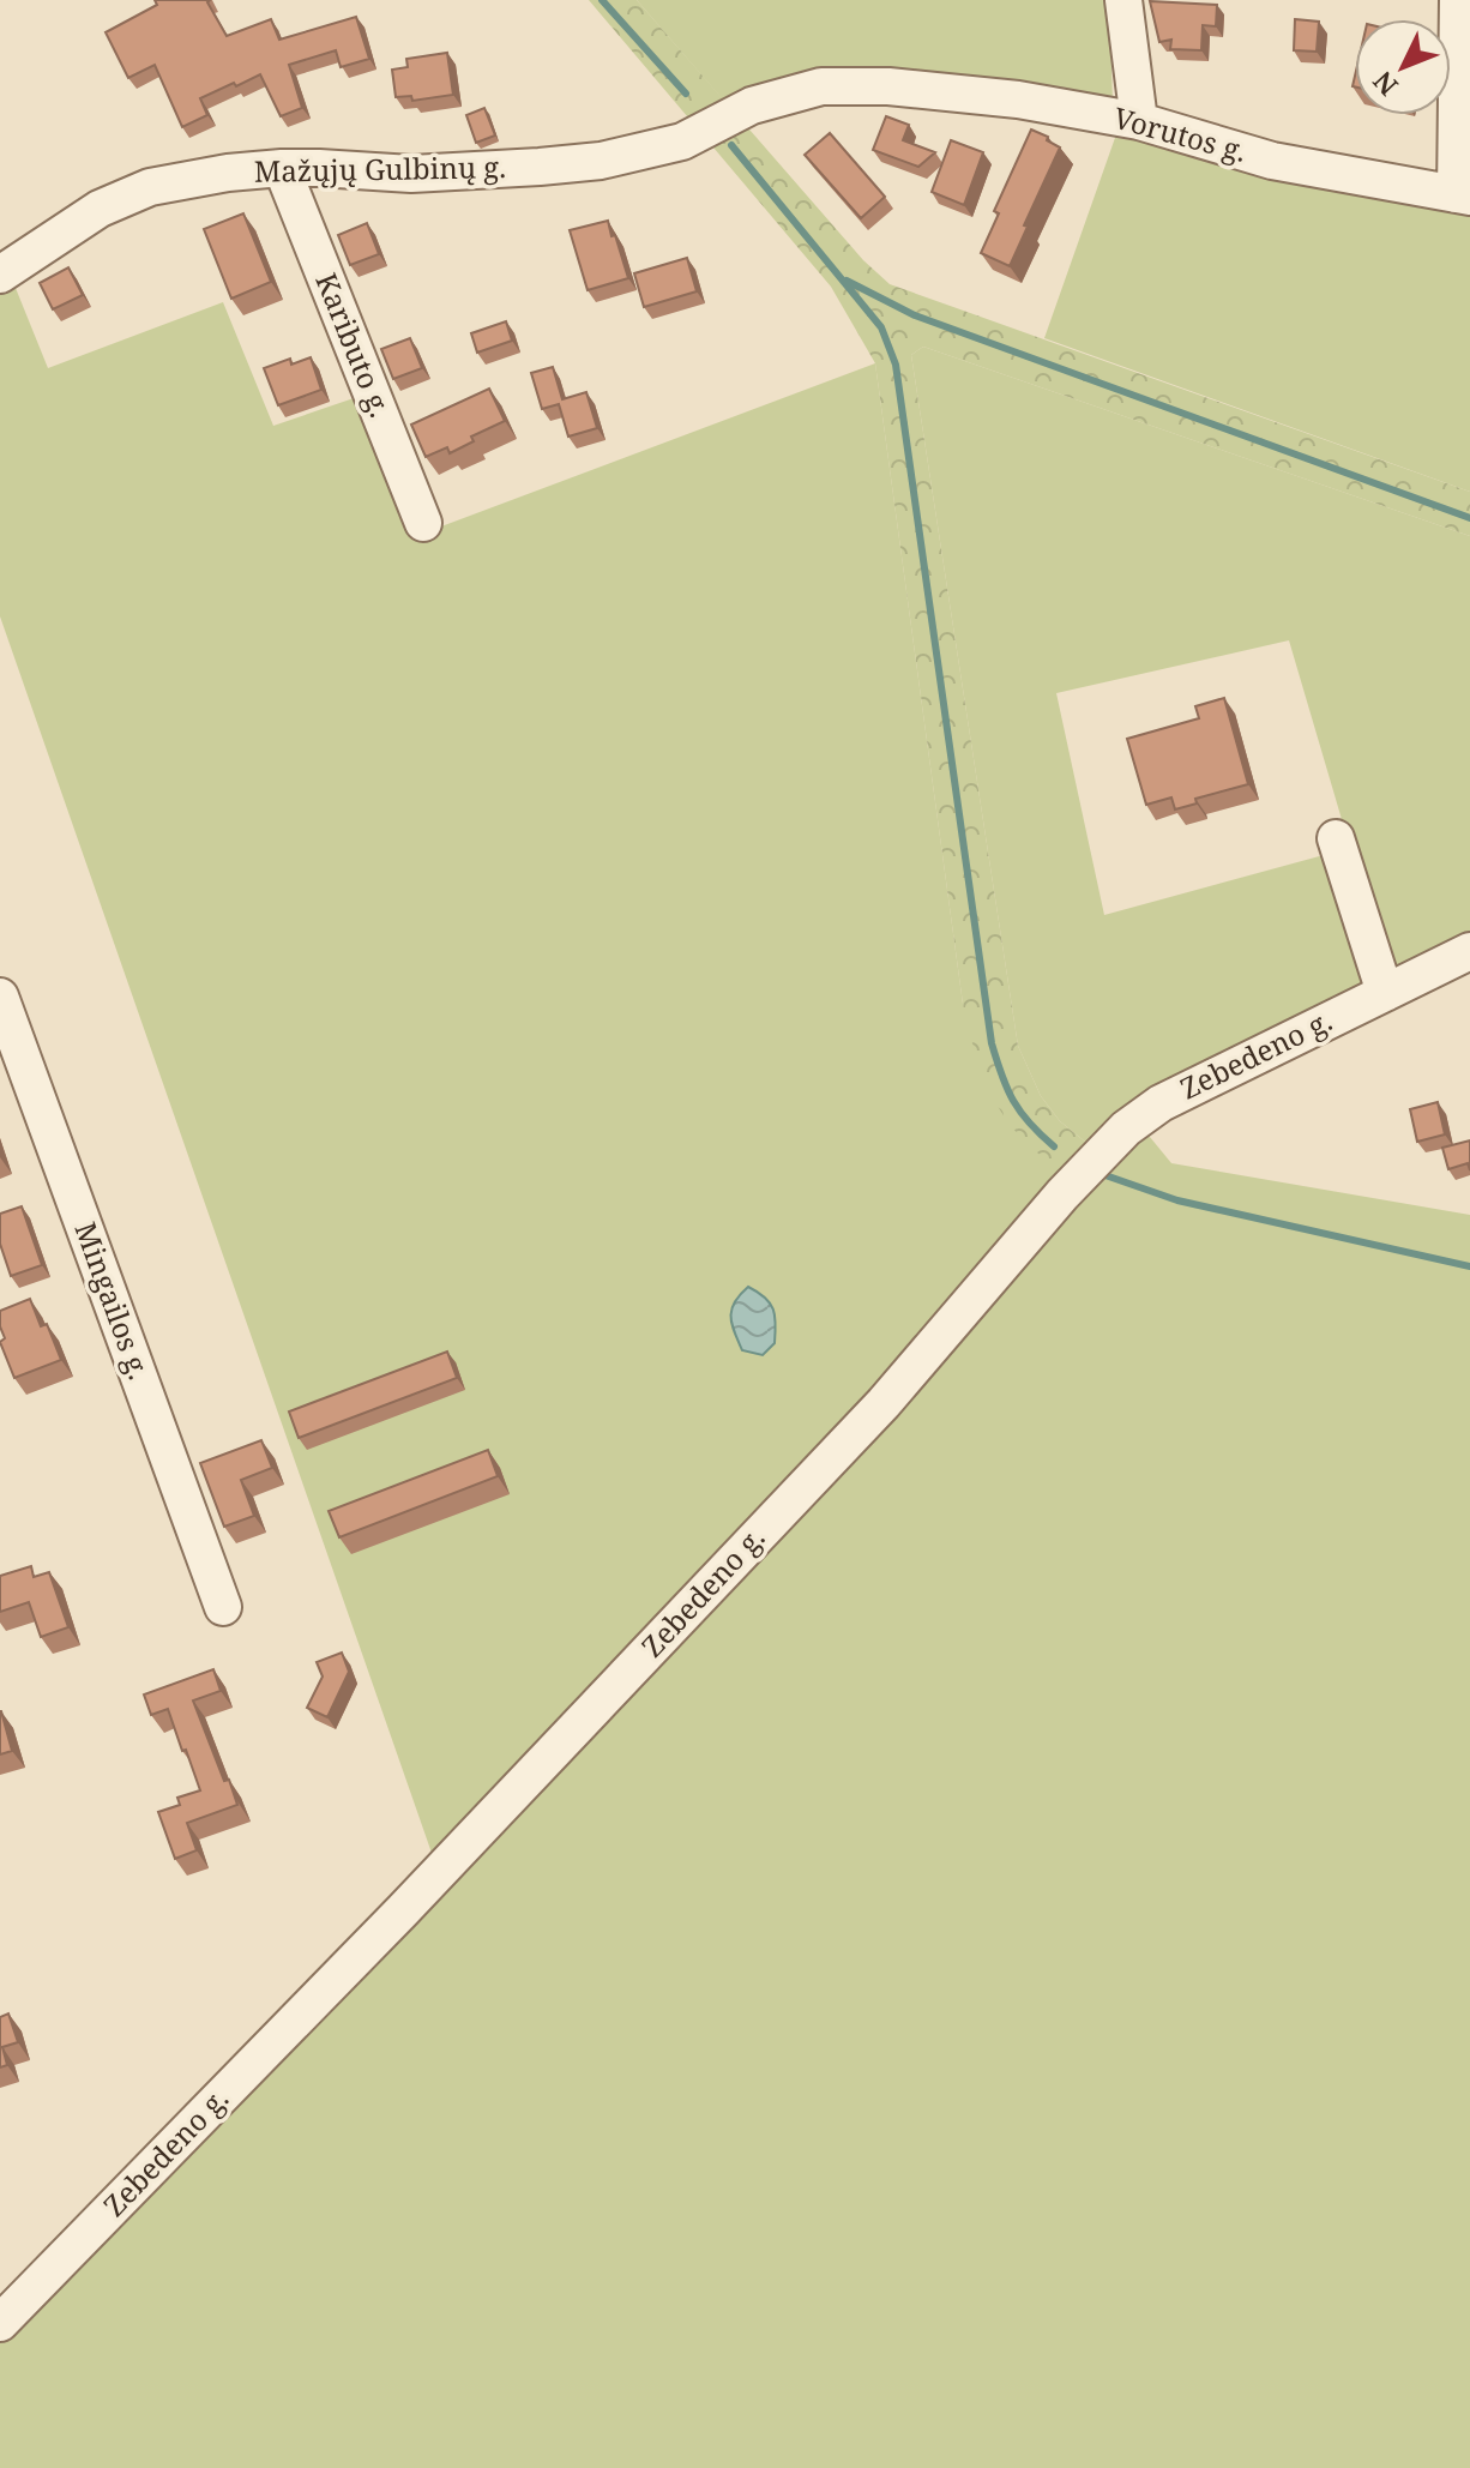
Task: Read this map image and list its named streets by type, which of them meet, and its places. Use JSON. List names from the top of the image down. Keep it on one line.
{"streets":{"street":["Vorutos g.","Mažųjų Gulbinų g.","Kaributo g.","Zebedeno g.","Mingailos g."]},"crossings":[["Vorutos g.","Mažųjų Gulbinų g."],["Mažųjų Gulbinų g.","Kaributo g."]],"north":"bottom left"}
